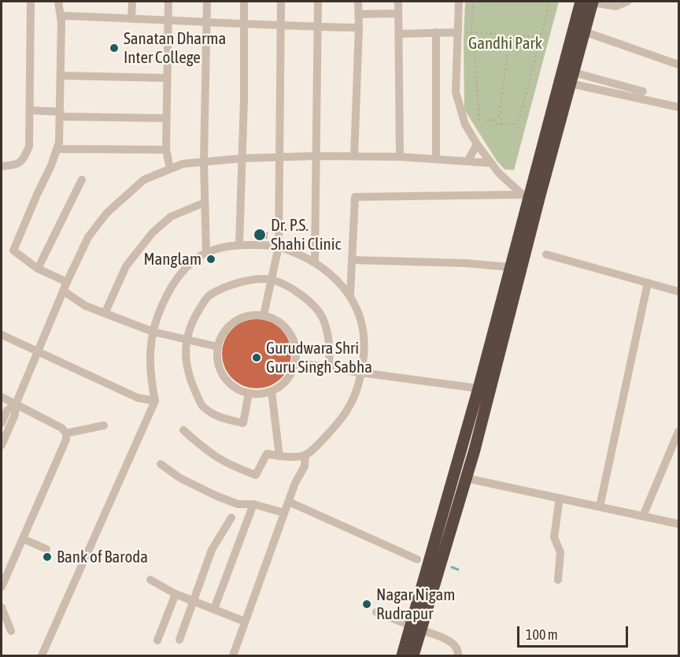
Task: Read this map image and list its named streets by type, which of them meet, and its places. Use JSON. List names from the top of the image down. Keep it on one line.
{"parks":["Gandhi Park"],"places":["Sanatan Dharma Inter College","Dr. P.S. Shahi Clinic","Manglam","Gurudwara Shri Guru Singh Sabha","Bank of Baroda","Nagar Nigam Rudrapur"],"scale_bar":"100 m"}
